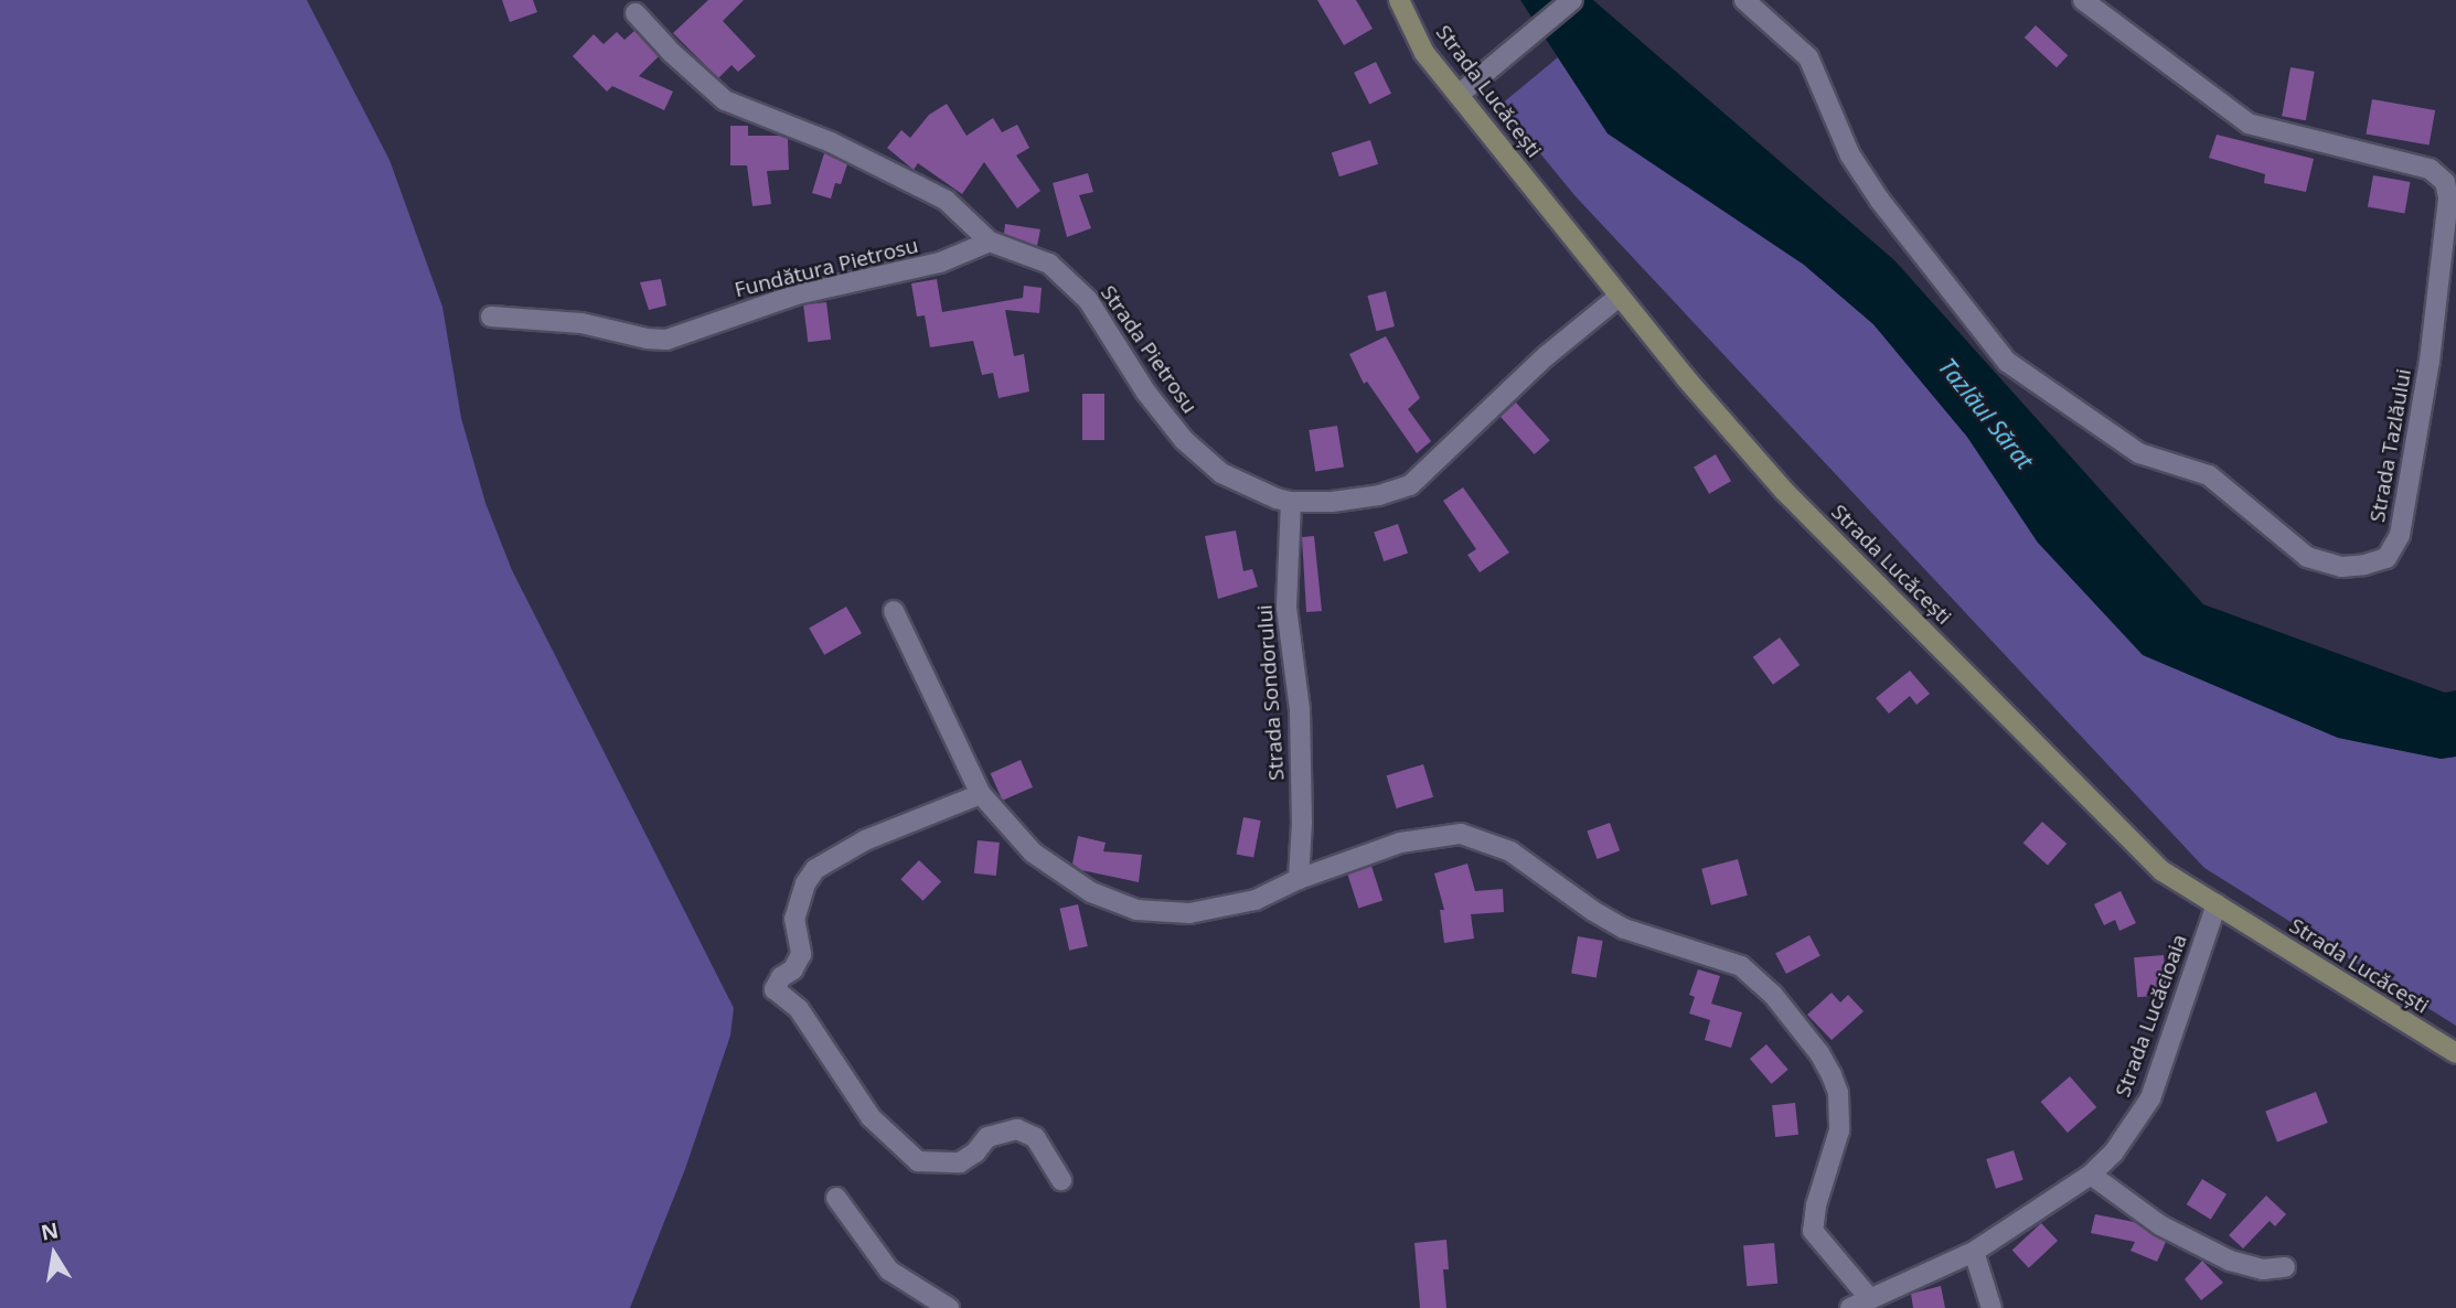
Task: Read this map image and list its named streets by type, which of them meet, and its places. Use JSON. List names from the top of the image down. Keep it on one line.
{"streets":{"main road":["Strada Lucăcești"],"street":["Fundătura Pietrosu","Strada Pietrosu","Strada Tazlăului","Strada Sondorului","Strada Lucăcioaia"]},"crossings":[["Strada Lucăcești","Strada Pietrosu"],["Strada Lucăcești","Strada Lucăcioaia"],["Fundătura Pietrosu","Strada Pietrosu"],["Strada Pietrosu","Strada Sondorului"]],"water":["Tazlăul Sărat"],"north":"top"}
